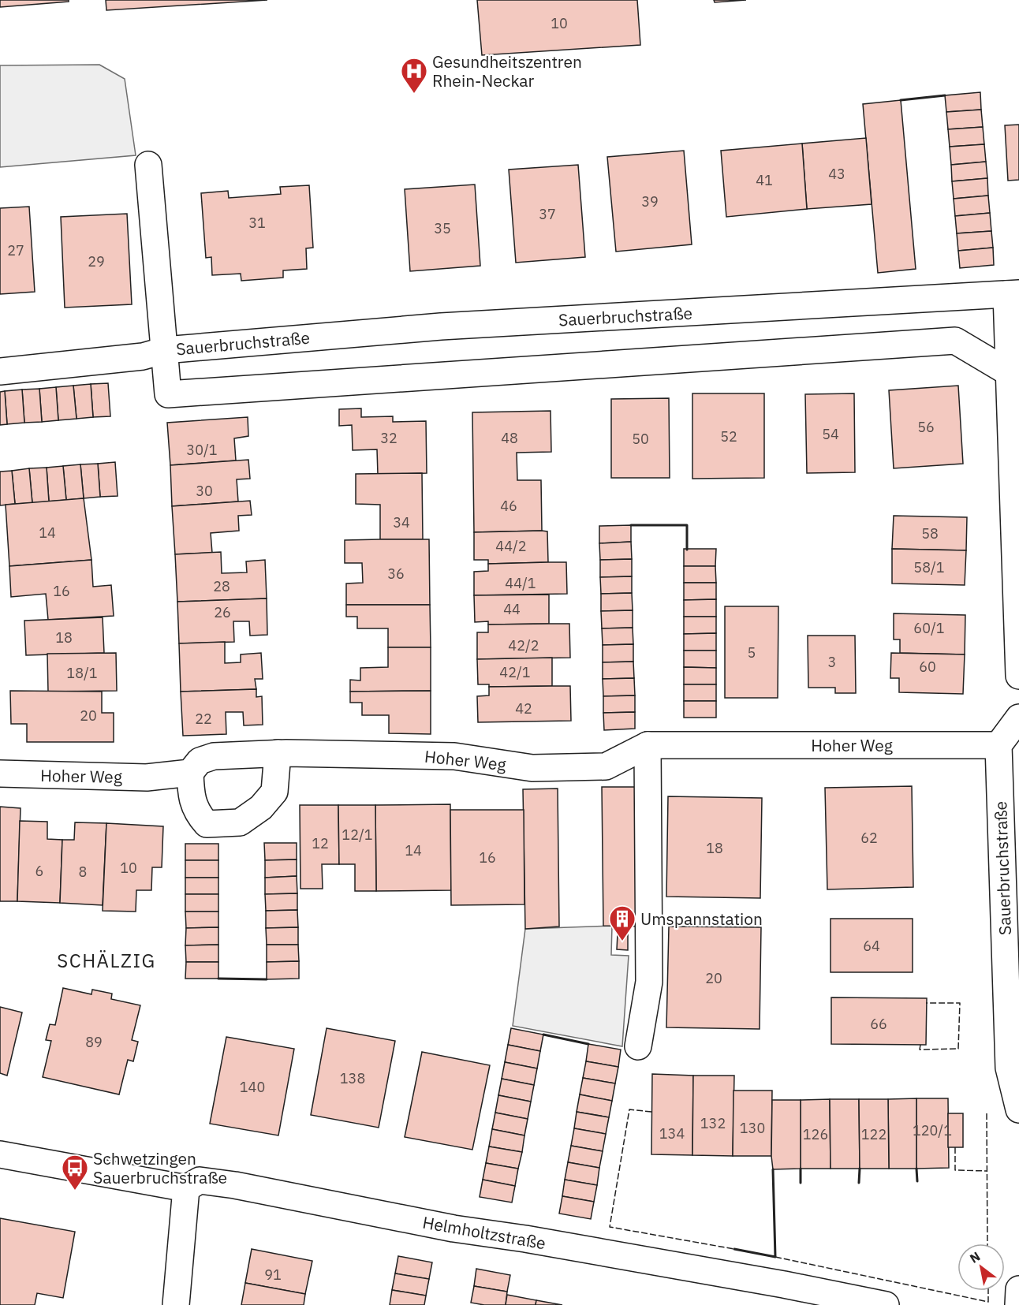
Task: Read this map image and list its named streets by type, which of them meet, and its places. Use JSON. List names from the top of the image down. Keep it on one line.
{"streets":{"street":["Sauerbruchstraße","Hoher Weg","Helmholtzstraße"]},"crossings":[["Sauerbruchstraße","Hoher Weg"]],"districts":["SCHÄLZIG"],"places":{"hospital":["Gesundheitszentren Rhein-Neckar"],"building":["Umspannstation"],"bus stop":["Schwetzingen Sauerbruchstraße"]},"house_numbers":["10","43","41","39","37","31","35","27","29","56","54","52","32","48","50","30/1","30","46","34","14","58","44/2","58/1","36","44/1","28","16","44","26","60/1","18","42/2","5","3","60","42/1","18/1","42","20","22","12/1","62","12","18","14","16","10","6","8","64","20","66","89","138","140","132","130","120/1","134","126","122","91"],"north":"top left"}
